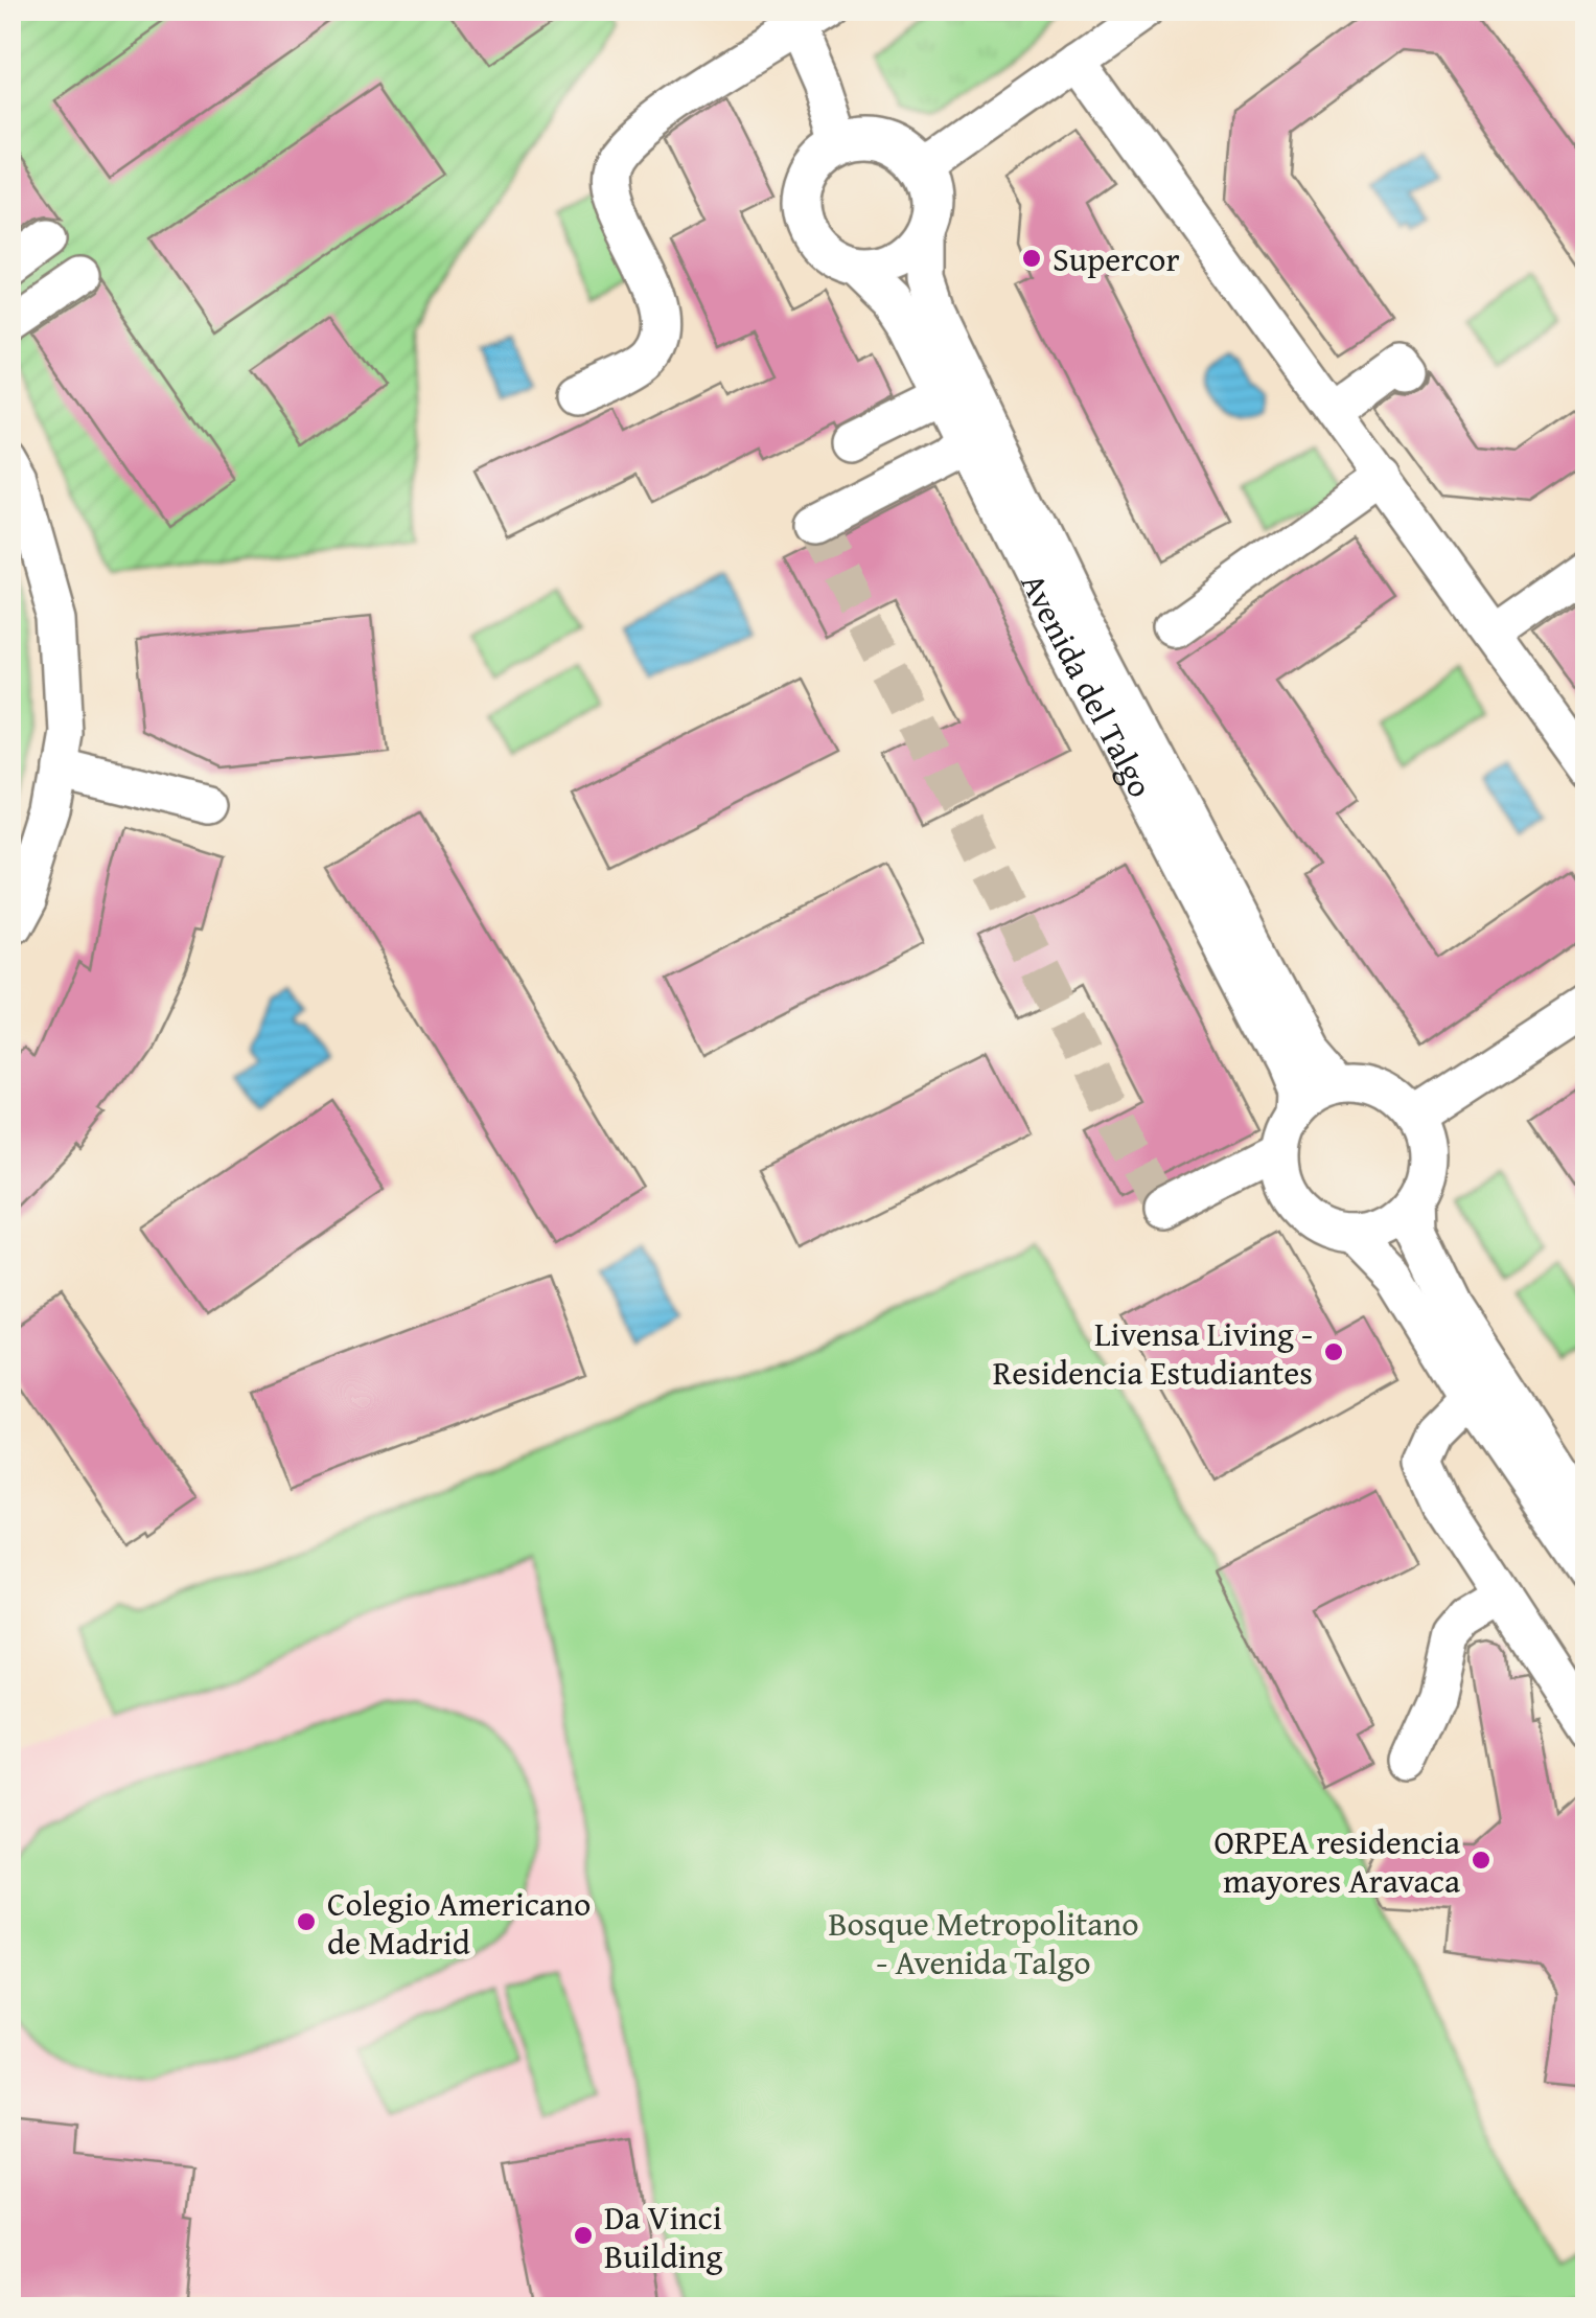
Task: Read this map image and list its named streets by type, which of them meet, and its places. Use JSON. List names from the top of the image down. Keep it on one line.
{"streets":{"street":["Avenida del Talgo"]},"parks":["Bosque Metropolitano - Avenida Talgo"],"places":["Supercor","Livensa Living - Residencia Estudiantes","ORPEA residencia mayores Aravaca","Colegio Americano de Madrid","Da Vinci Building"]}
